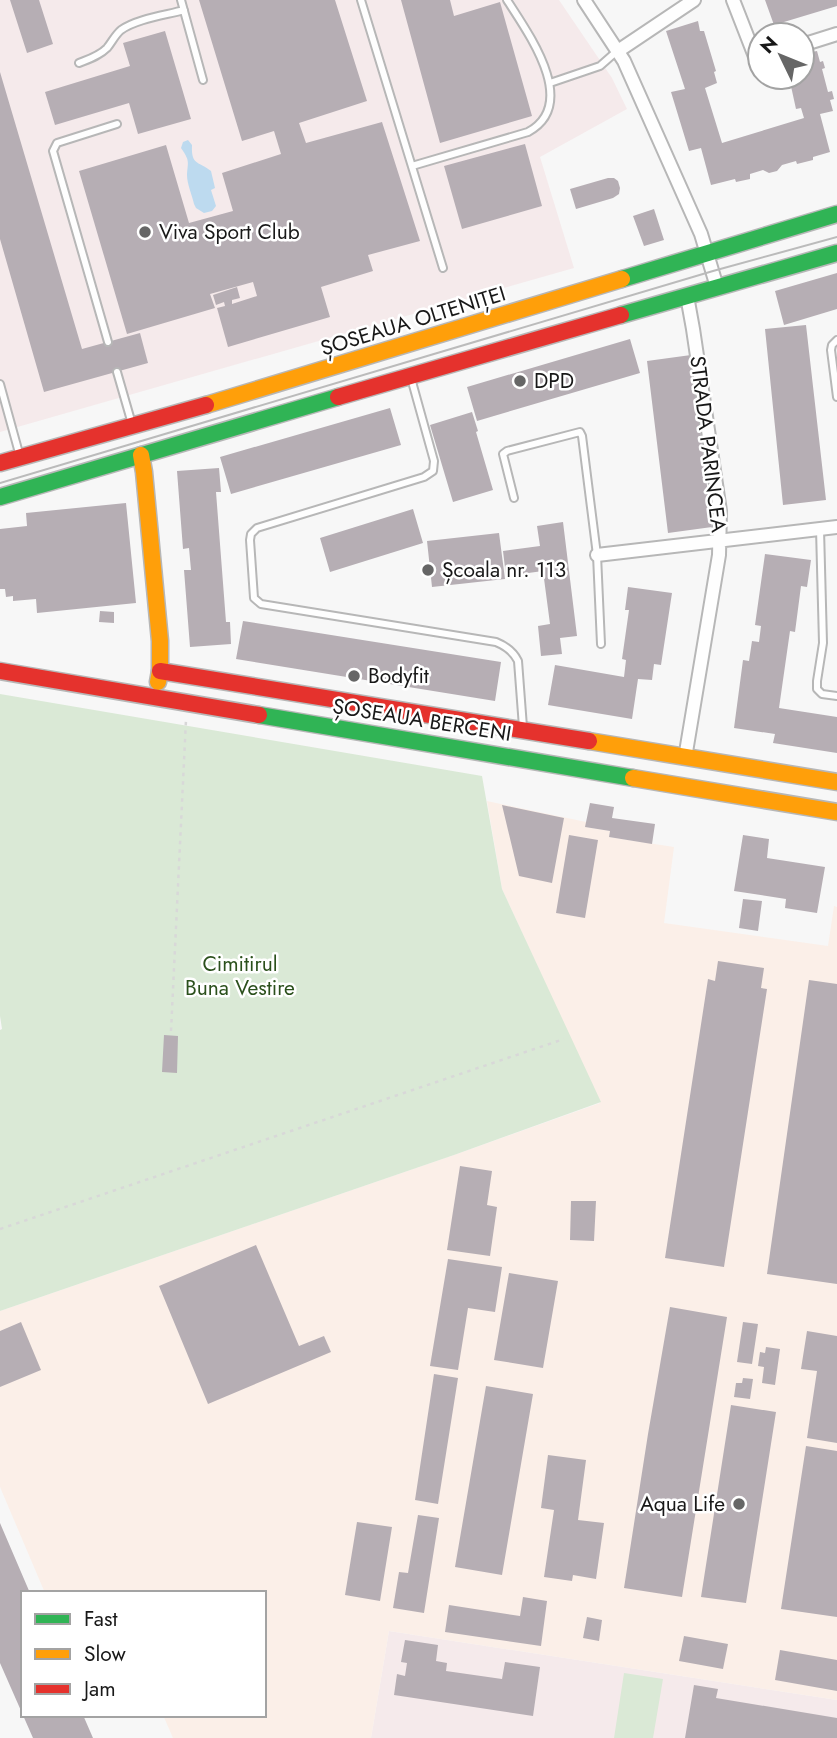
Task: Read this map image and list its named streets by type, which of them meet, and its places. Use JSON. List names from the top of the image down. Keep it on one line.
{"streets":{"main road":["ȘOSEAUA OLTENIȚEI","ȘOSEAUA BERCENI"],"street":["STRADA PARINCEA"]},"crossings":[["STRADA PARINCEA","ȘOSEAUA BERCENI"]],"parks":["Cimitirul Buna Vestire"],"places":["Viva Sport Club","DPD","Școala nr. 113","Bodyfit","Aqua Life"],"legend":["Fast","Slow","Jam"],"north":"top left"}
